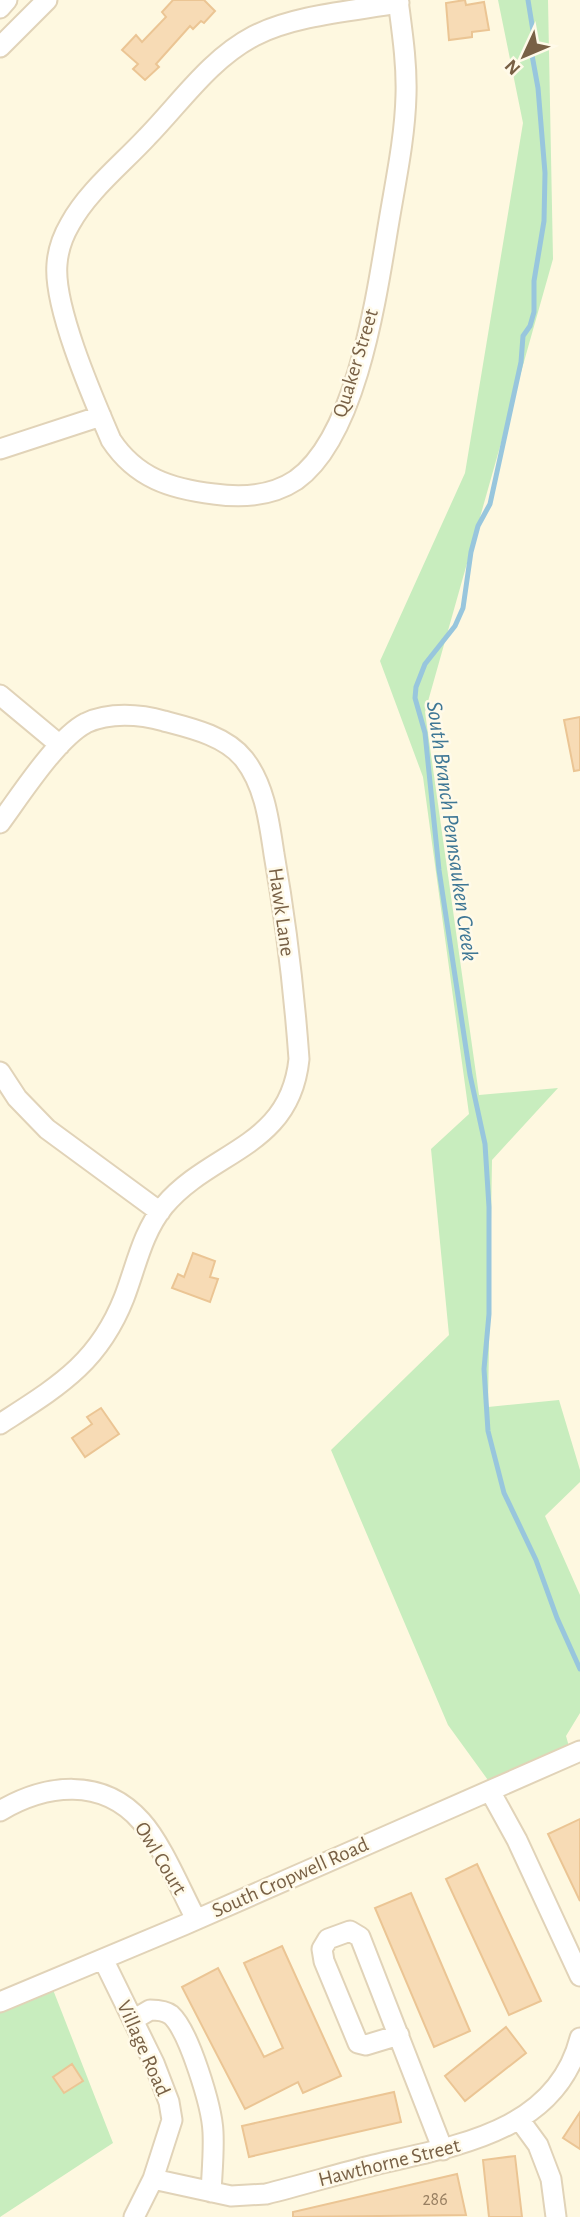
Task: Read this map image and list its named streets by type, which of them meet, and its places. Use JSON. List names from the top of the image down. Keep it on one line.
{"streets":{"street":["Quaker Street","Hawk Lane","Owl Court","South Cropwell Road","Village Road","Hawthorne Street"]},"crossings":[["Owl Court","South Cropwell Road"],["South Cropwell Road","Village Road"],["Village Road","Hawthorne Street"]],"water":["South Branch Pennsauken Creek"],"house_numbers":["286"],"north":"bottom left"}
